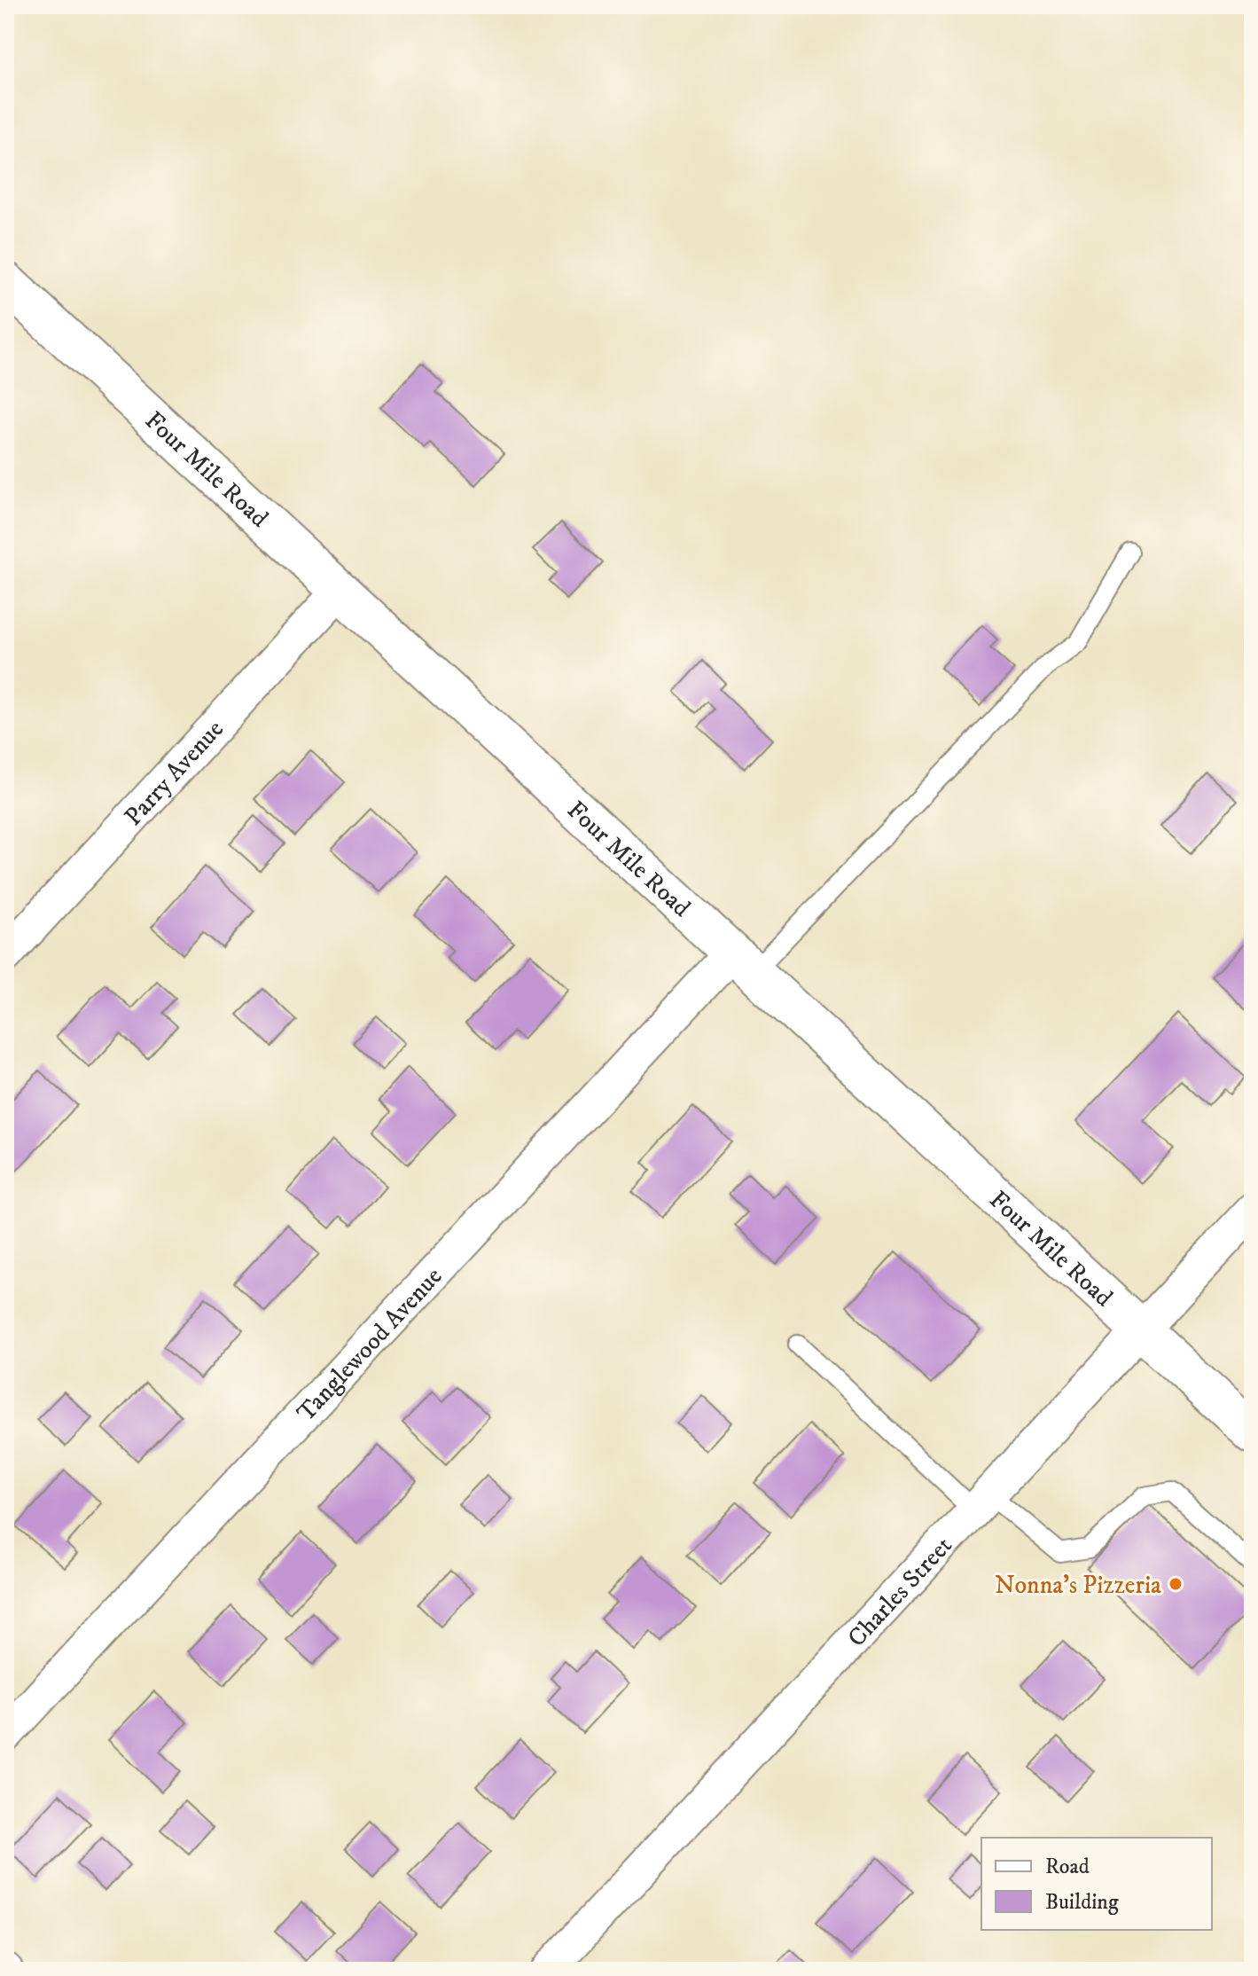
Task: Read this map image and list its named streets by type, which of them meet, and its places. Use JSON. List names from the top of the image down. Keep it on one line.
{"streets":{"main road":["Four Mile Road"],"street":["Parry Avenue","Tanglewood Avenue","Charles Street"]},"crossings":[["Four Mile Road","Parry Avenue"],["Four Mile Road","Tanglewood Avenue"],["Four Mile Road","Charles Street"]],"places":["Nonna's Pizzeria"],"legend":["Road","Building"]}
